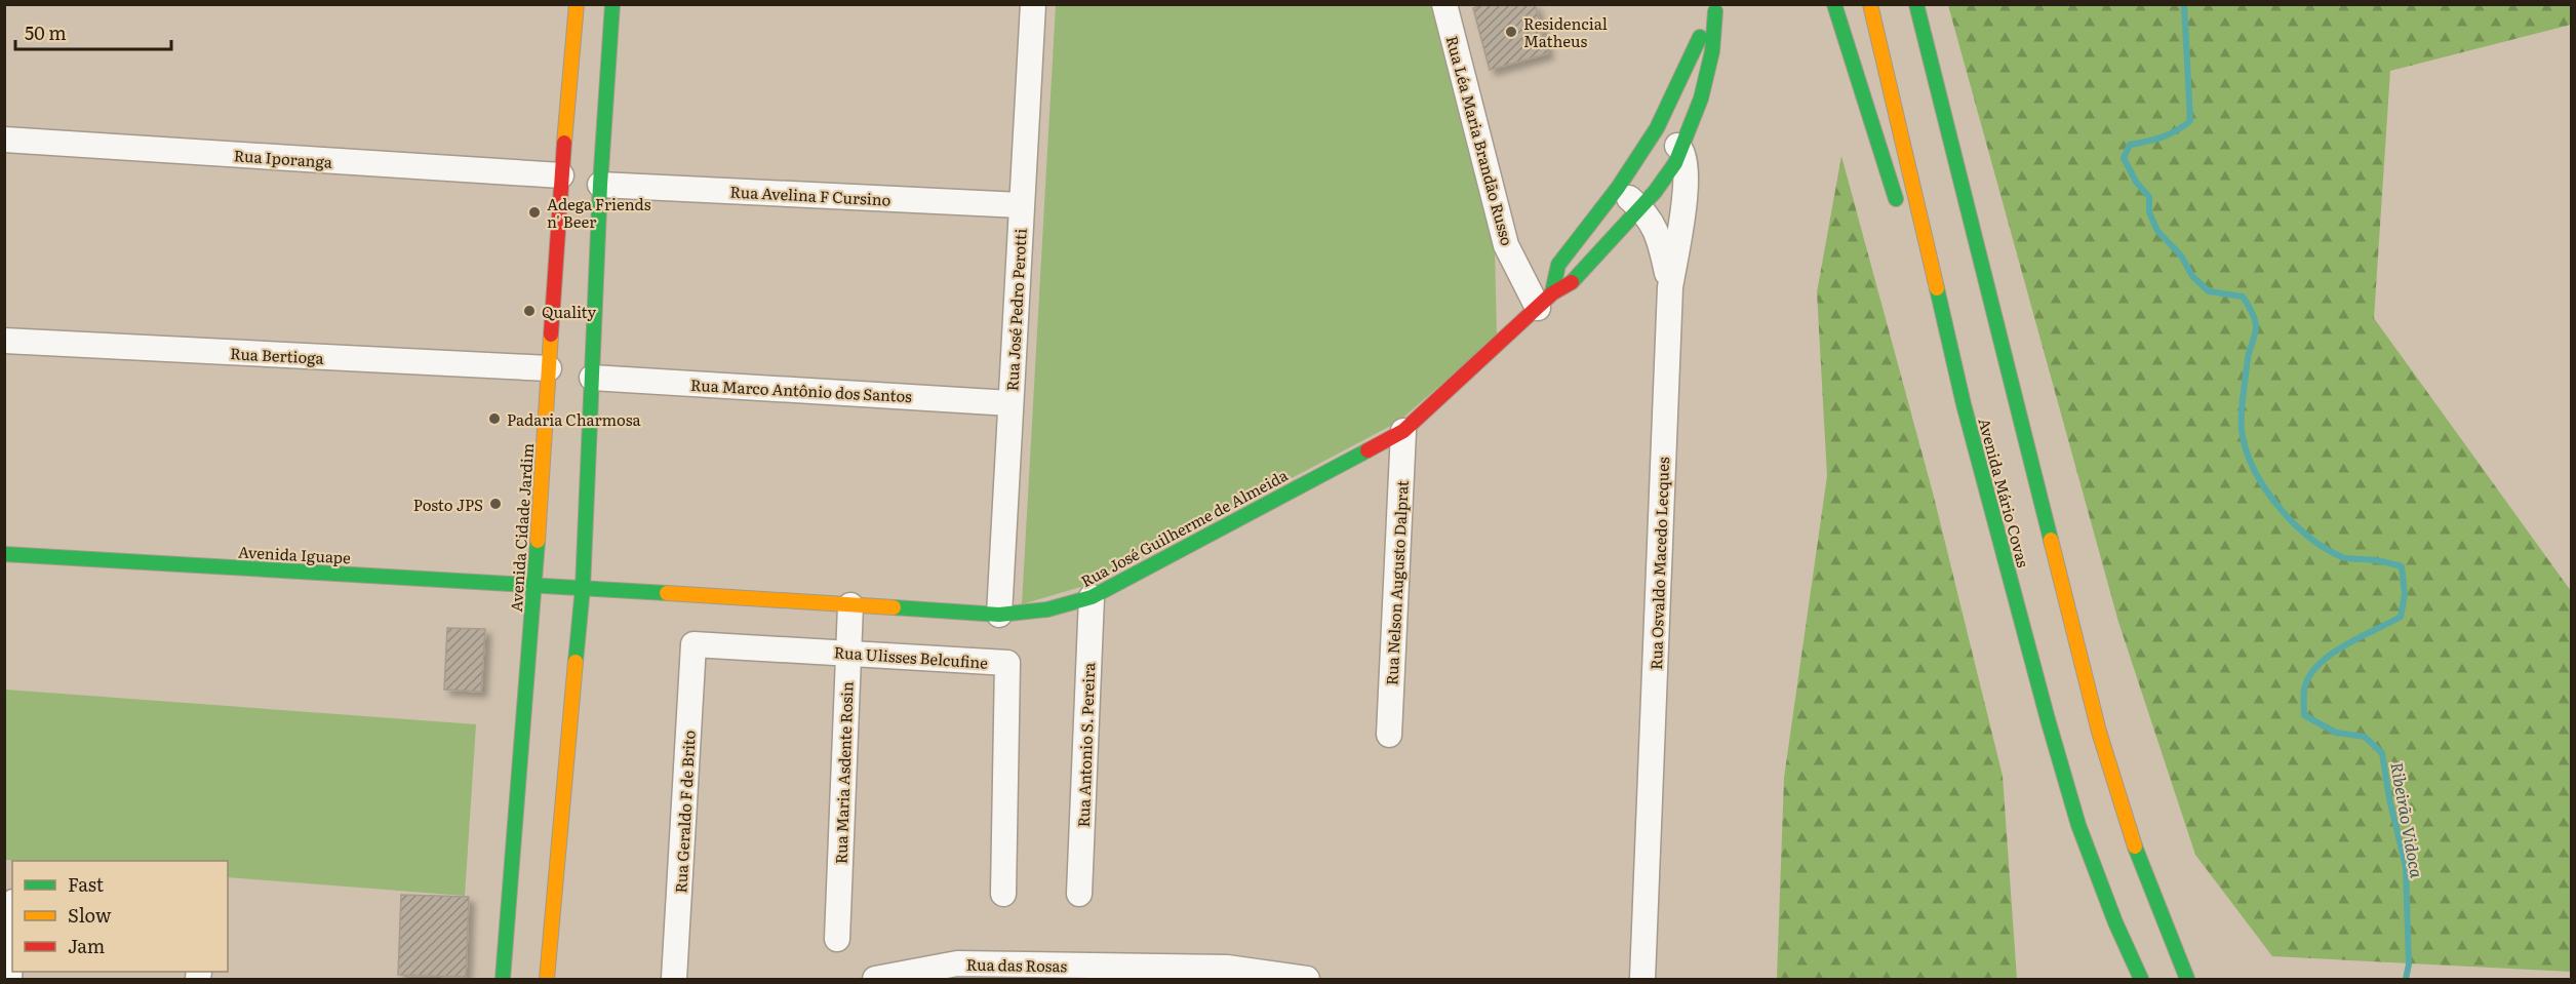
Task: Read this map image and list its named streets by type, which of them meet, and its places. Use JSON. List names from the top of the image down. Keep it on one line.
{"streets":{"main road":["Avenida Mário Covas","Avenida Cidade Jardim","Rua José Guilherme de Almeida","Avenida Iguape"],"street":["Rua Léa Maria Brandão Russo","Rua Iporanga","Rua Avelina F Cursino","Rua José Pedro Perotti","Rua Bertioga","Rua Marco Antônio dos Santos","Rua Osvaldo Macedo Lecques","Rua Nelson Augusto Dalprat","Rua Ulisses Belcufine","Rua Antonio S. Pereira","Rua Maria Asdente Rosin","Rua Geraldo F de Brito","Rua das Rosas"]},"crossings":[["Rua Léa Maria Brandão Russo","Rua José Guilherme de Almeida"],["Rua Iporanga","Avenida Cidade Jardim"],["Rua Avelina F Cursino","Rua José Pedro Perotti"],["Rua José Pedro Perotti","Rua Marco Antônio dos Santos"],["Rua José Pedro Perotti","Rua José Guilherme de Almeida"],["Rua Bertioga","Avenida Cidade Jardim"],["Avenida Cidade Jardim","Avenida Iguape"],["Rua José Guilherme de Almeida","Avenida Iguape"],["Rua José Guilherme de Almeida","Rua Osvaldo Macedo Lecques"],["Rua José Guilherme de Almeida","Rua Nelson Augusto Dalprat"],["Rua José Guilherme de Almeida","Rua Antonio S. Pereira"],["Rua José Guilherme de Almeida","Rua Maria Asdente Rosin"],["Rua Ulisses Belcufine","Rua Maria Asdente Rosin"],["Rua Ulisses Belcufine","Rua Geraldo F de Brito"]],"water":["Ribeirão Vidoca"],"places":["Residencial Matheus","Adega Friends n' Beer","Quality","Padaria Charmosa","Posto JPS"],"legend":["Fast","Slow","Jam"],"scale_bar":"50 m"}
